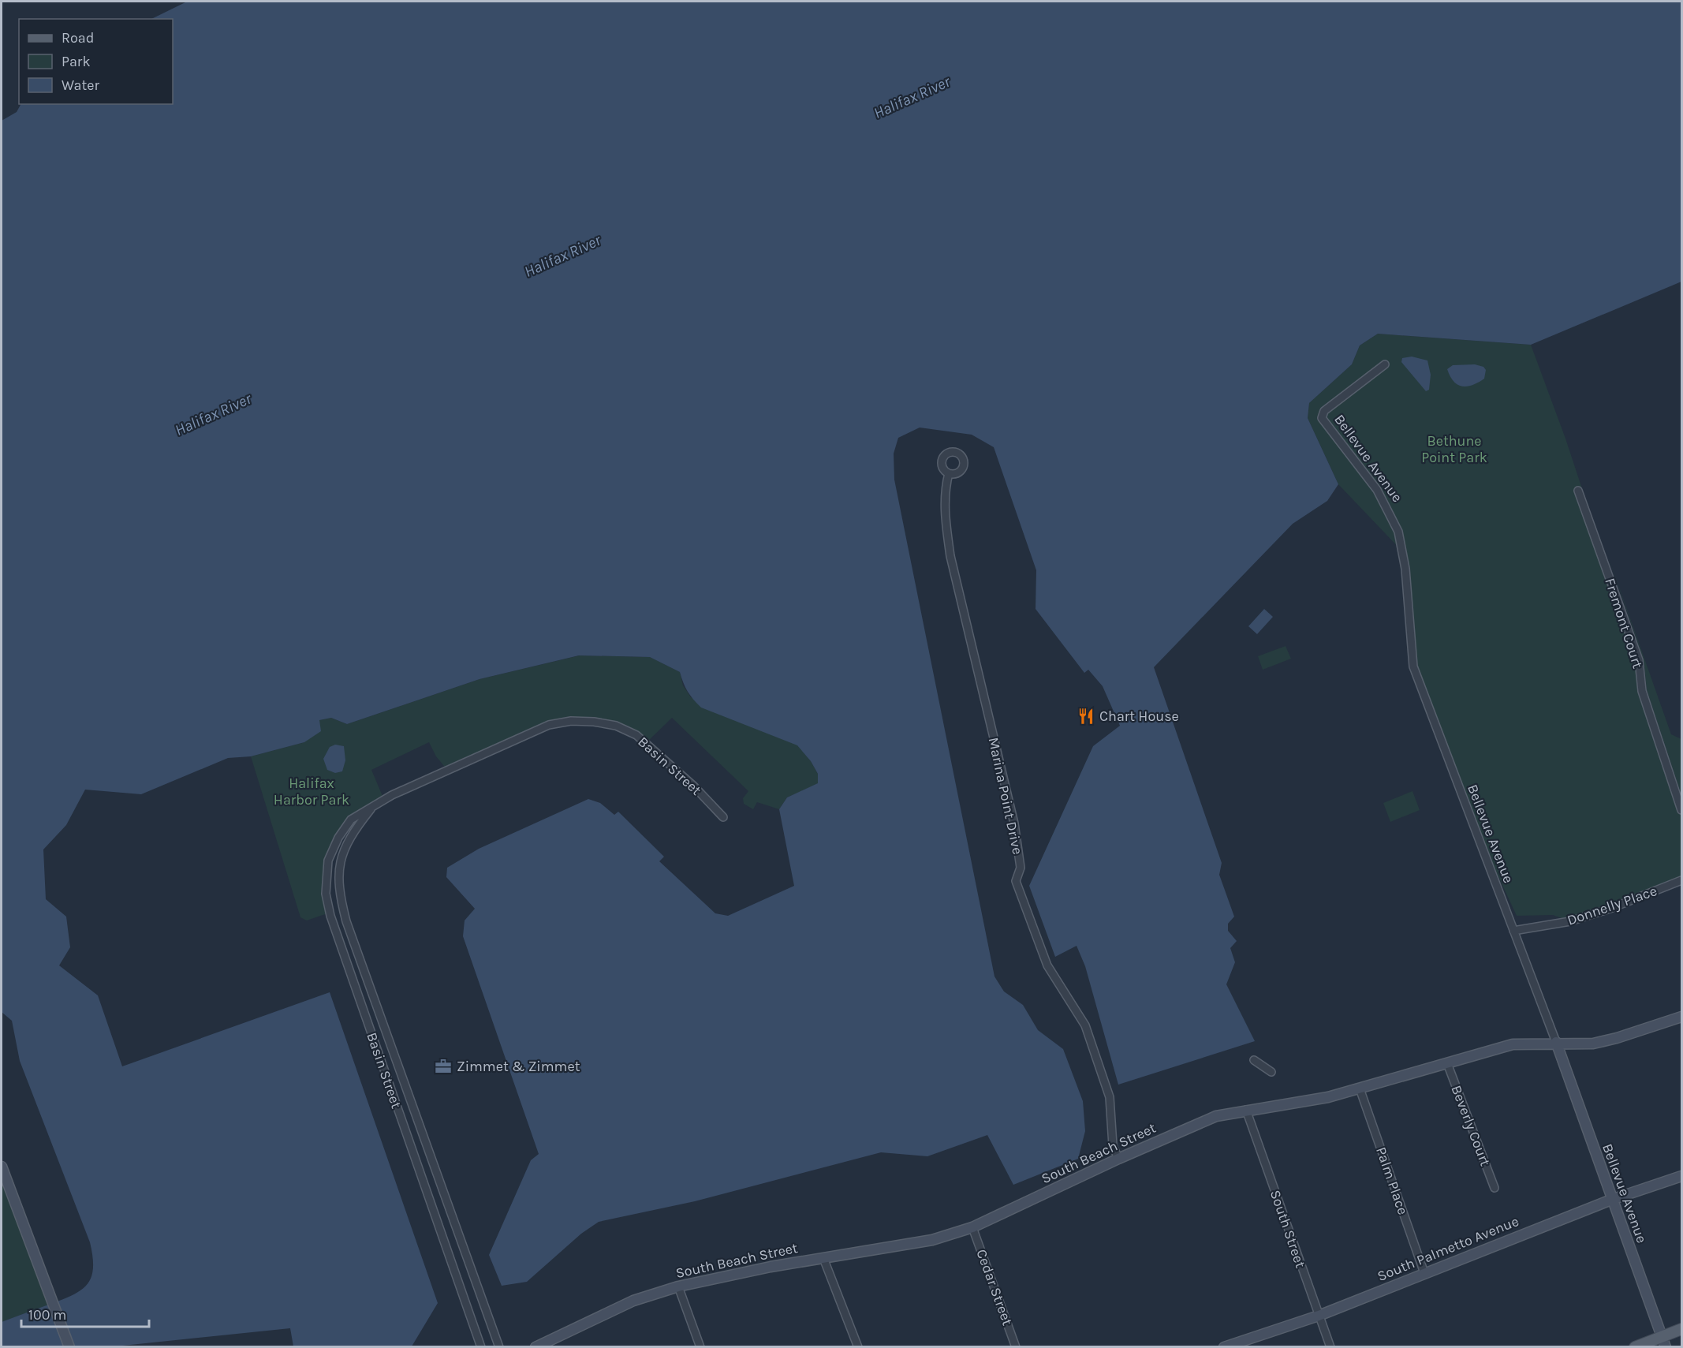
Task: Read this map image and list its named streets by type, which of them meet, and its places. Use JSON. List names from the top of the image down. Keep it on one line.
{"streets":{"street":["Bellevue Avenue","Fremont Court","Basin Street","Marina Point Drive","Donnelly Place","Beverly Court","South Beach Street","Palm Place","South Street","South Palmetto Avenue","Cedar Street"]},"crossings":[["Bellevue Avenue","Donnelly Place"],["Bellevue Avenue","South Beach Street"],["Bellevue Avenue","South Palmetto Avenue"],["Marina Point Drive","South Beach Street"],["Beverly Court","South Beach Street"],["South Beach Street","Palm Place"],["South Beach Street","South Street"],["South Beach Street","Cedar Street"],["Palm Place","South Palmetto Avenue"],["South Street","South Palmetto Avenue"]],"water":["Halifax River"],"parks":["Bethune Point Park","Halifax Harbor Park"],"places":{"restaurant":["Chart House"],"office":["Zimmet & Zimmet"]},"legend":["Road","Park","Water"],"scale_bar":"100 m"}
